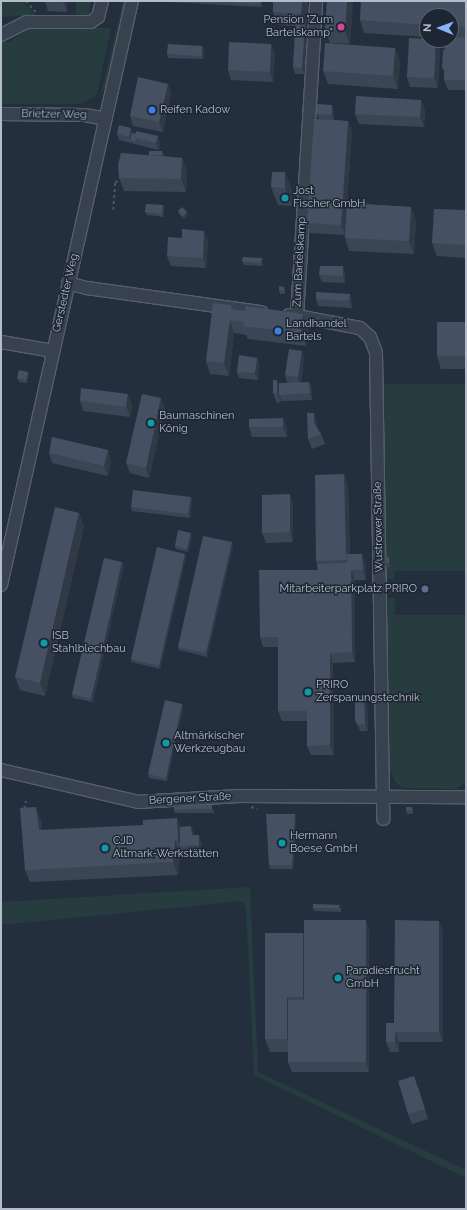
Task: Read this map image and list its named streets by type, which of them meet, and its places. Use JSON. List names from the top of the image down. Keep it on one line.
{"streets":{"street":["Brietzer Weg","Zum Bartelskamp","Gerstedter Weg","Wustrower Straße","Bergener Straße"]},"crossings":[["Brietzer Weg","Gerstedter Weg"],["Zum Bartelskamp","Gerstedter Weg"],["Zum Bartelskamp","Wustrower Straße"],["Wustrower Straße","Bergener Straße"]],"places":["Pension \"Zum Bartelskamp\"","Reifen Kadow","Jost Fischer GmbH","Landhandel Bartels","Baumaschinen König","Mitarbeiterparkplatz PRIRO","ISB Stahlblechbau","PRIRO Zerspanungstechnik","Altmärkischer Werkzeugbau","Hermann Boese GmbH","CJD Altmark-Werkstätten","Paradiesfrucht GmbH"],"north":"left"}
